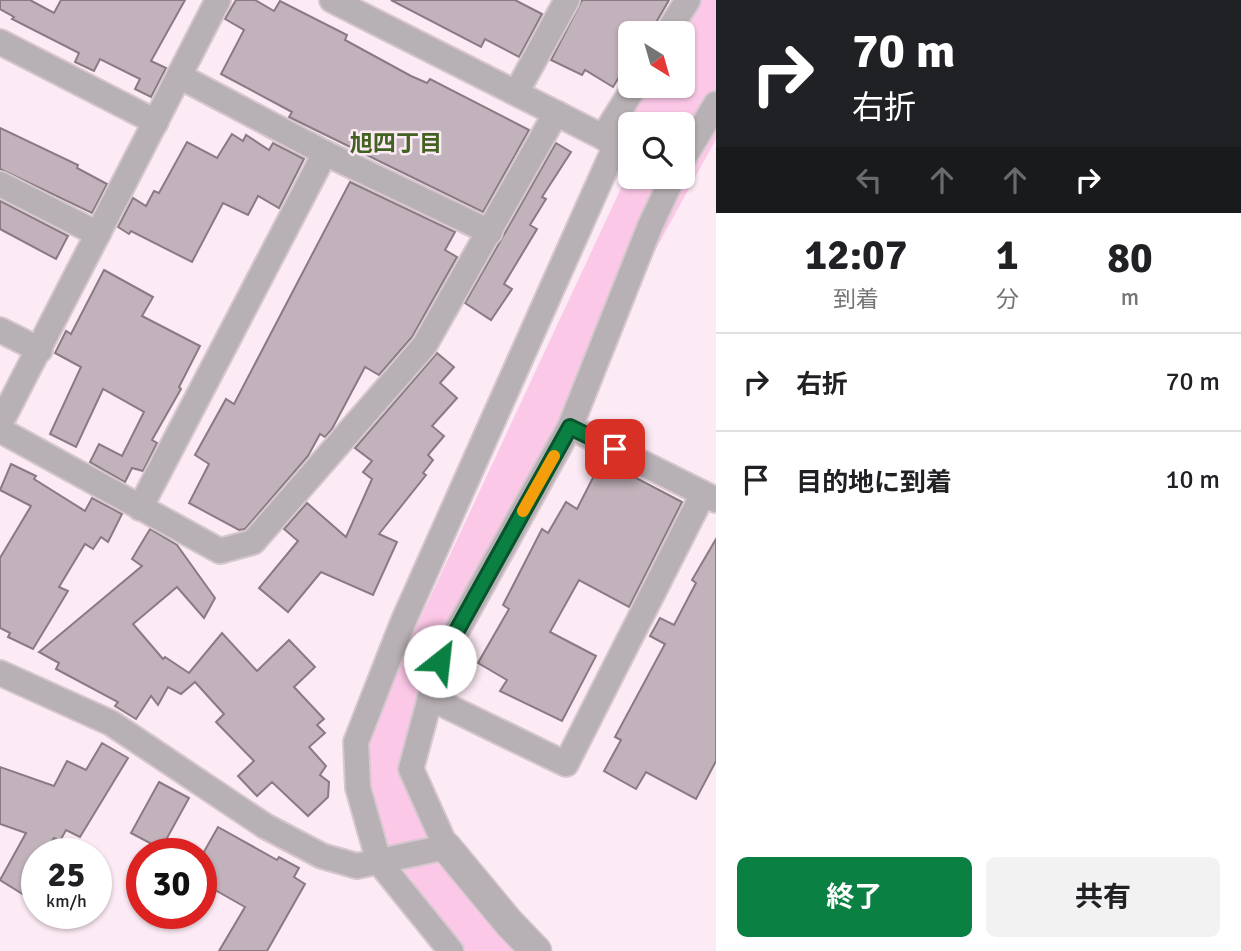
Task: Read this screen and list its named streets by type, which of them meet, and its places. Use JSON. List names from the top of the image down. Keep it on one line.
{"districts":["旭四丁目"],"north":"bottom right","page":{"turn":["70 m","右折"],"eta":["12:07","到着","1","分","80","m"],"list":[{"name":"右折","value":"70 m"},{"name":"目的地に到着","value":"10 m"}],"speed":"25 km/h","limit":"30","buttons":["終了","共有"]}}
